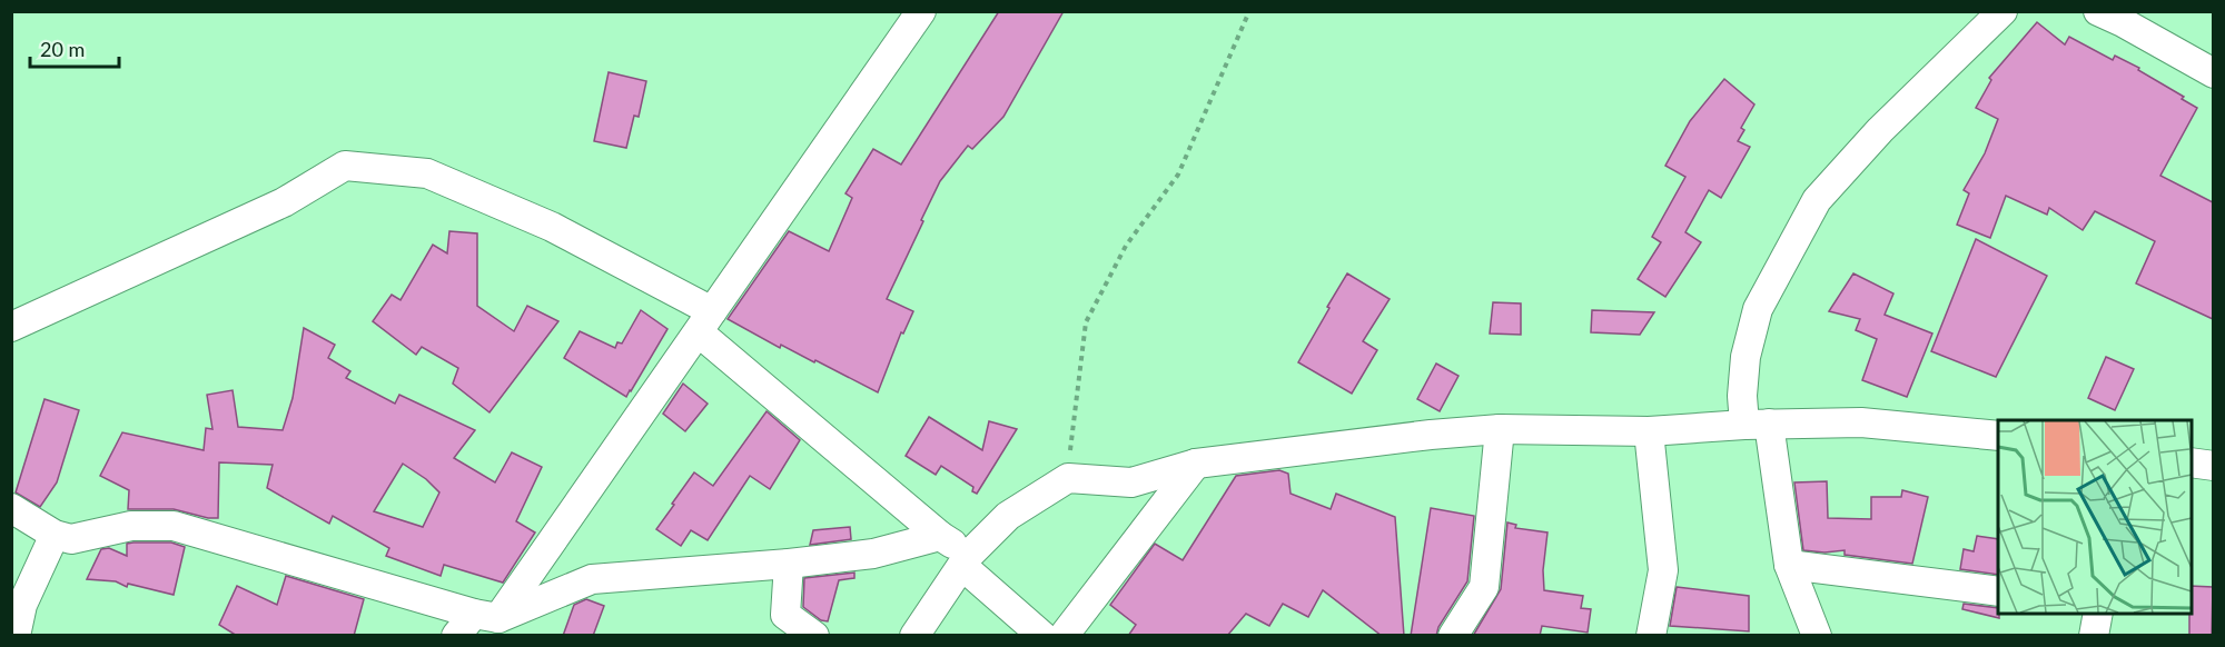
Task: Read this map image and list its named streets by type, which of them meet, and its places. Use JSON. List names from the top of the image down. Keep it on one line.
{"scale_bar":"20 m"}
